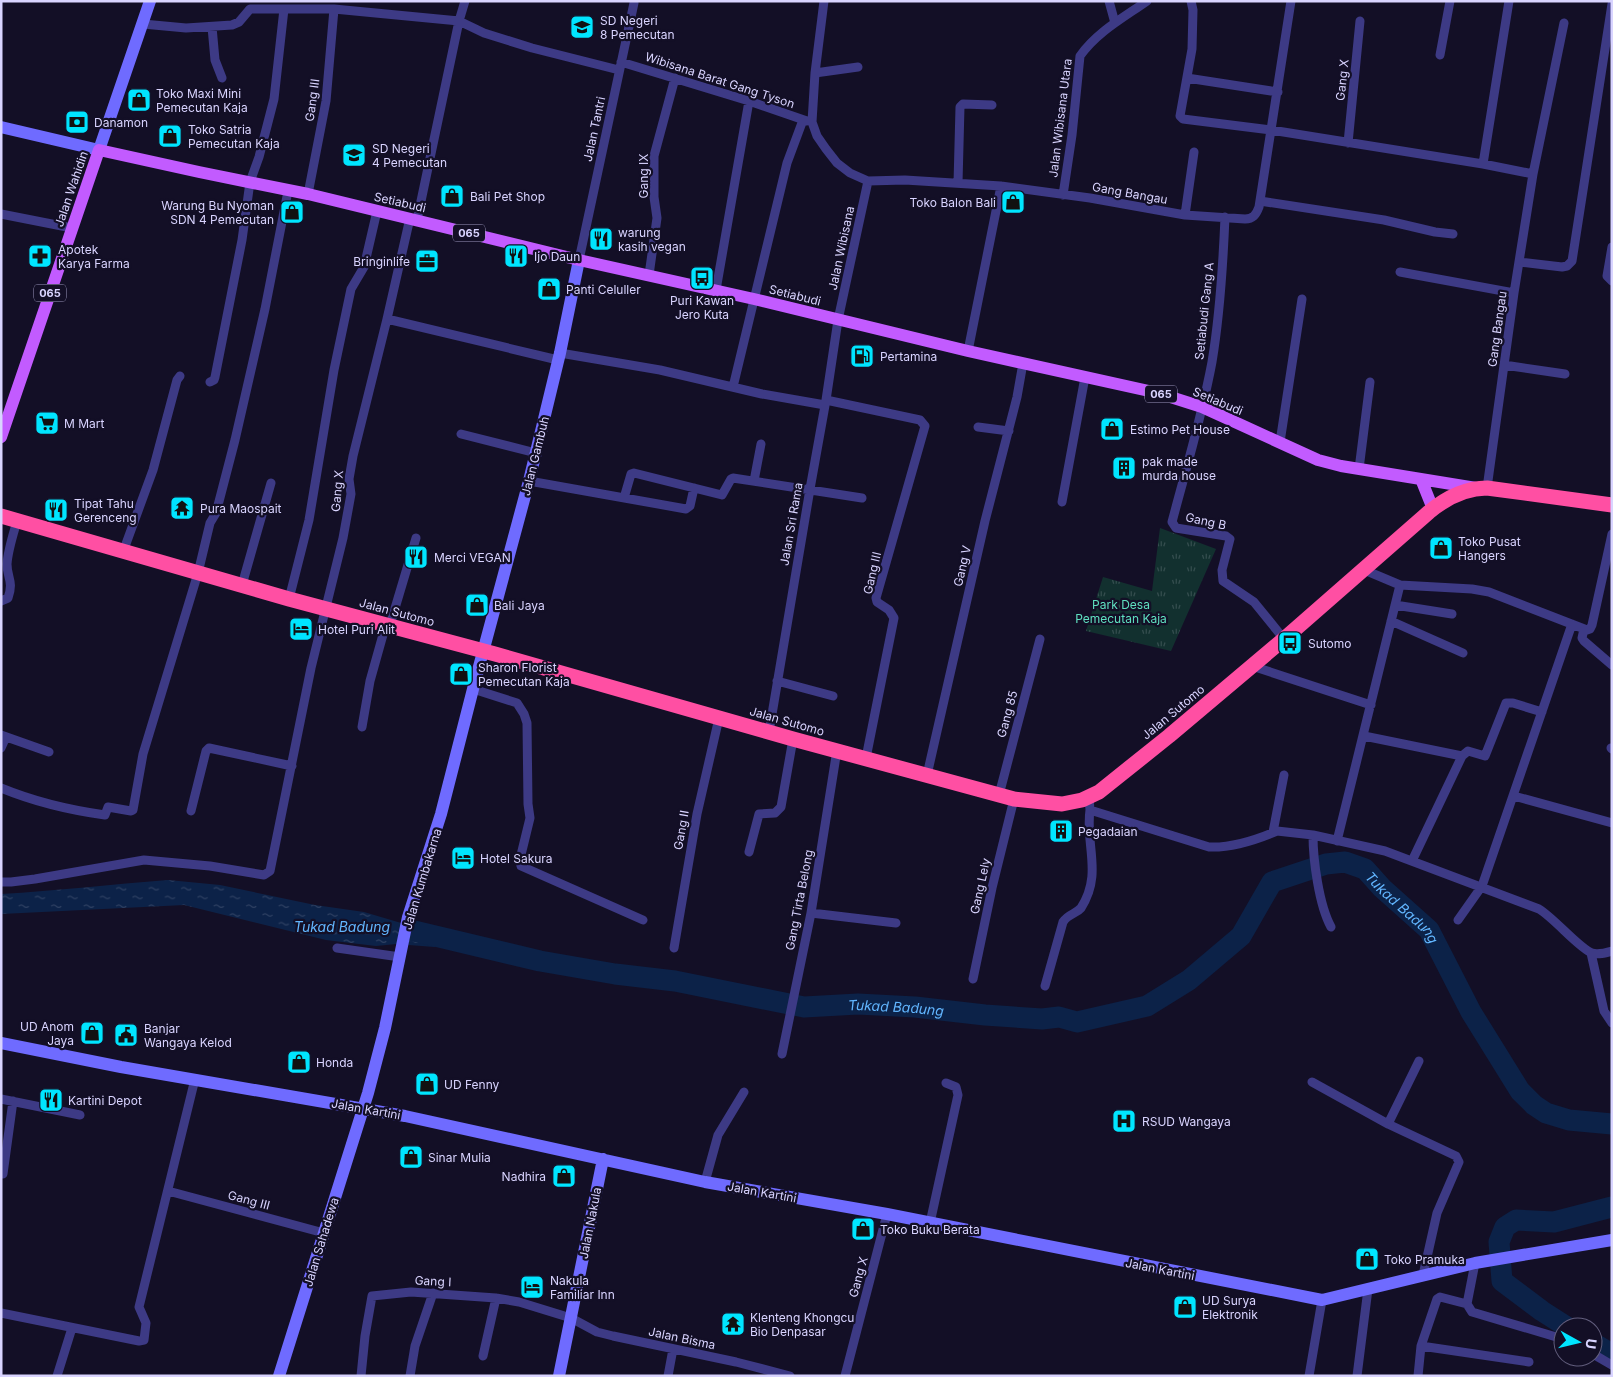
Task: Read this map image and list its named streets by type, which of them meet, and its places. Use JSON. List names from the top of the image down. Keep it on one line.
{"streets":{"highway":["Jalan Sutomo"],"main road":["Jalan Wahidin","Setiabudi","065","Jalan Gambuh","Jalan Kumbakarna","Jalan Kartini","Jalan Nakula","Jalan Sahadewa"],"street":["Wibisana Barat Gang Tyson","Gang X","Gang III","Jalan Wibisana Utara","Jalan Tantri","Gang IX","Gang Bangau","Jalan Wibisana","Setiabudi Gang A","Gang B","Jalan Sri Rama","Gang V","Gang 85","Gang II","Gang Lely","Gang Tirta Belong","Gang I","Jalan Bisma"]},"crossings":[["Wibisana Barat Gang Tyson","Gang X"],["Wibisana Barat Gang Tyson","Jalan Tantri"],["Wibisana Barat Gang Tyson","Gang IX"],["Gang X","Setiabudi"],["Gang X","Jalan Sutomo"],["Gang X","Jalan Kartini"],["Gang III","Setiabudi"],["Gang III","Jalan Sri Rama"],["Gang III","Jalan Sutomo"],["Gang III","Jalan Sahadewa"],["Jalan Wibisana Utara","Gang Bangau"],["Jalan Wibisana Utara","Jalan Wibisana"],["Jalan Tantri","Setiabudi"],["Jalan Tantri","Jalan Gambuh"],["Gang IX","Setiabudi"],["Jalan Wahidin","Setiabudi"],["Gang Bangau","Setiabudi"],["Gang Bangau","Setiabudi Gang A"],["Gang Bangau","Jalan Sutomo"],["Setiabudi","Jalan Wibisana"],["Setiabudi","Setiabudi Gang A"],["Setiabudi","Jalan Gambuh"],["Setiabudi","Gang B"],["Setiabudi","Jalan Sri Rama"],["Setiabudi","Gang V"],["Setiabudi","Jalan Sutomo"],["Jalan Wibisana","Jalan Sri Rama"],["Setiabudi Gang A","Gang B"],["Jalan Gambuh","Jalan Sutomo"],["Jalan Gambuh","Jalan Kumbakarna"],["Gang B","Jalan Sutomo"],["Jalan Sri Rama","Jalan Sutomo"],["Gang V","Jalan Sutomo"],["Jalan Sutomo","Gang 85"],["Jalan Sutomo","Gang II"],["Jalan Sutomo","Jalan Kumbakarna"],["Jalan Sutomo","Gang Lely"],["Jalan Sutomo","Gang Tirta Belong"],["Jalan Kumbakarna","Jalan Kartini"],["Jalan Kumbakarna","Jalan Sahadewa"],["Jalan Kartini","Jalan Nakula"],["Jalan Kartini","Jalan Sahadewa"],["Jalan Nakula","Gang I"],["Jalan Nakula","Jalan Bisma"],["Gang I","Jalan Bisma"]],"water":["Tukad Badung"],"parks":["Park Desa Pemecutan Kaja"],"places":{"school or university":["SD Negeri 8 Pemecutan","SD Negeri 4 Pemecutan"],"shop":["Toko Maxi Mini Pemecutan Kaja","Toko Satria Pemecutan Kaja","Bali Pet Shop","Toko Balon Bali","Warung Bu Nyoman SDN 4 Pemecutan","Panti Celuller","Estimo Pet House","Toko Pusat Hangers","Bali Jaya","Sharon Florist Pemecutan Kaja","UD Anom Jaya","Honda","UD Fenny","Sinar Mulia","Nadhira","Toko Buku Berata","Toko Pramuka","UD Surya Elektronik"],"bank":["Danamon"],"restaurant":["warung kasih vegan","Ijo Daun","Tipat Tahu Gerenceng","Merci VEGAN","Kartini Depot"],"pharmacy":["Apotek Karya Farma"],"office":["Bringinlife"],"bus stop":["Puri Kawan Jero Kuta","Sutomo"],"fuel station":["Pertamina"],"supermarket":["M Mart"],"building":["pak made murda house","Pegadaian"],"temple":["Pura Maospait","Klenteng Khongcu Bio Denpasar"],"hotel":["Hotel Puri Alit","Hotel Sakura","Nakula Familiar Inn"],"public building":["Banjar Wangaya Kelod"],"hospital":["RSUD Wangaya"]},"north":"right"}
